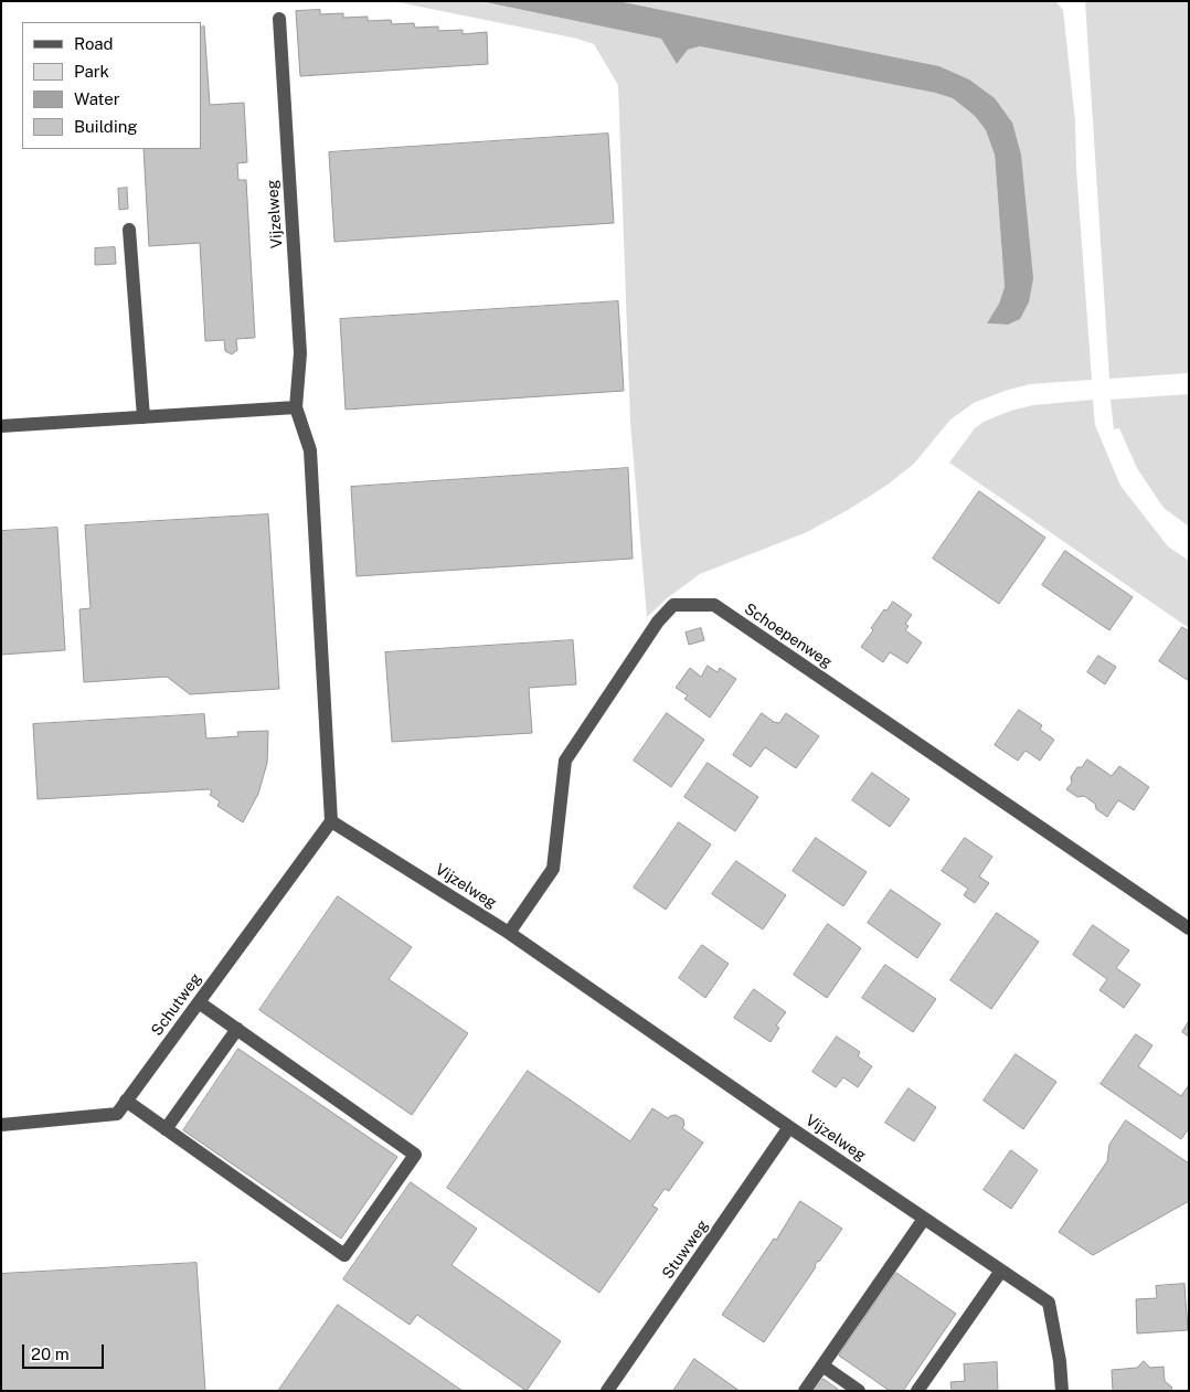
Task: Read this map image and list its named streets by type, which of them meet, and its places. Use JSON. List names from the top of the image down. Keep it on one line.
{"streets":{"street":["Vijzelweg","Schoepenweg","Schutweg","Stuwweg"]},"crossings":[["Vijzelweg","Schoepenweg"],["Vijzelweg","Schutweg"],["Vijzelweg","Stuwweg"]],"legend":["Road","Park","Water","Building"],"scale_bar":"20 m"}
